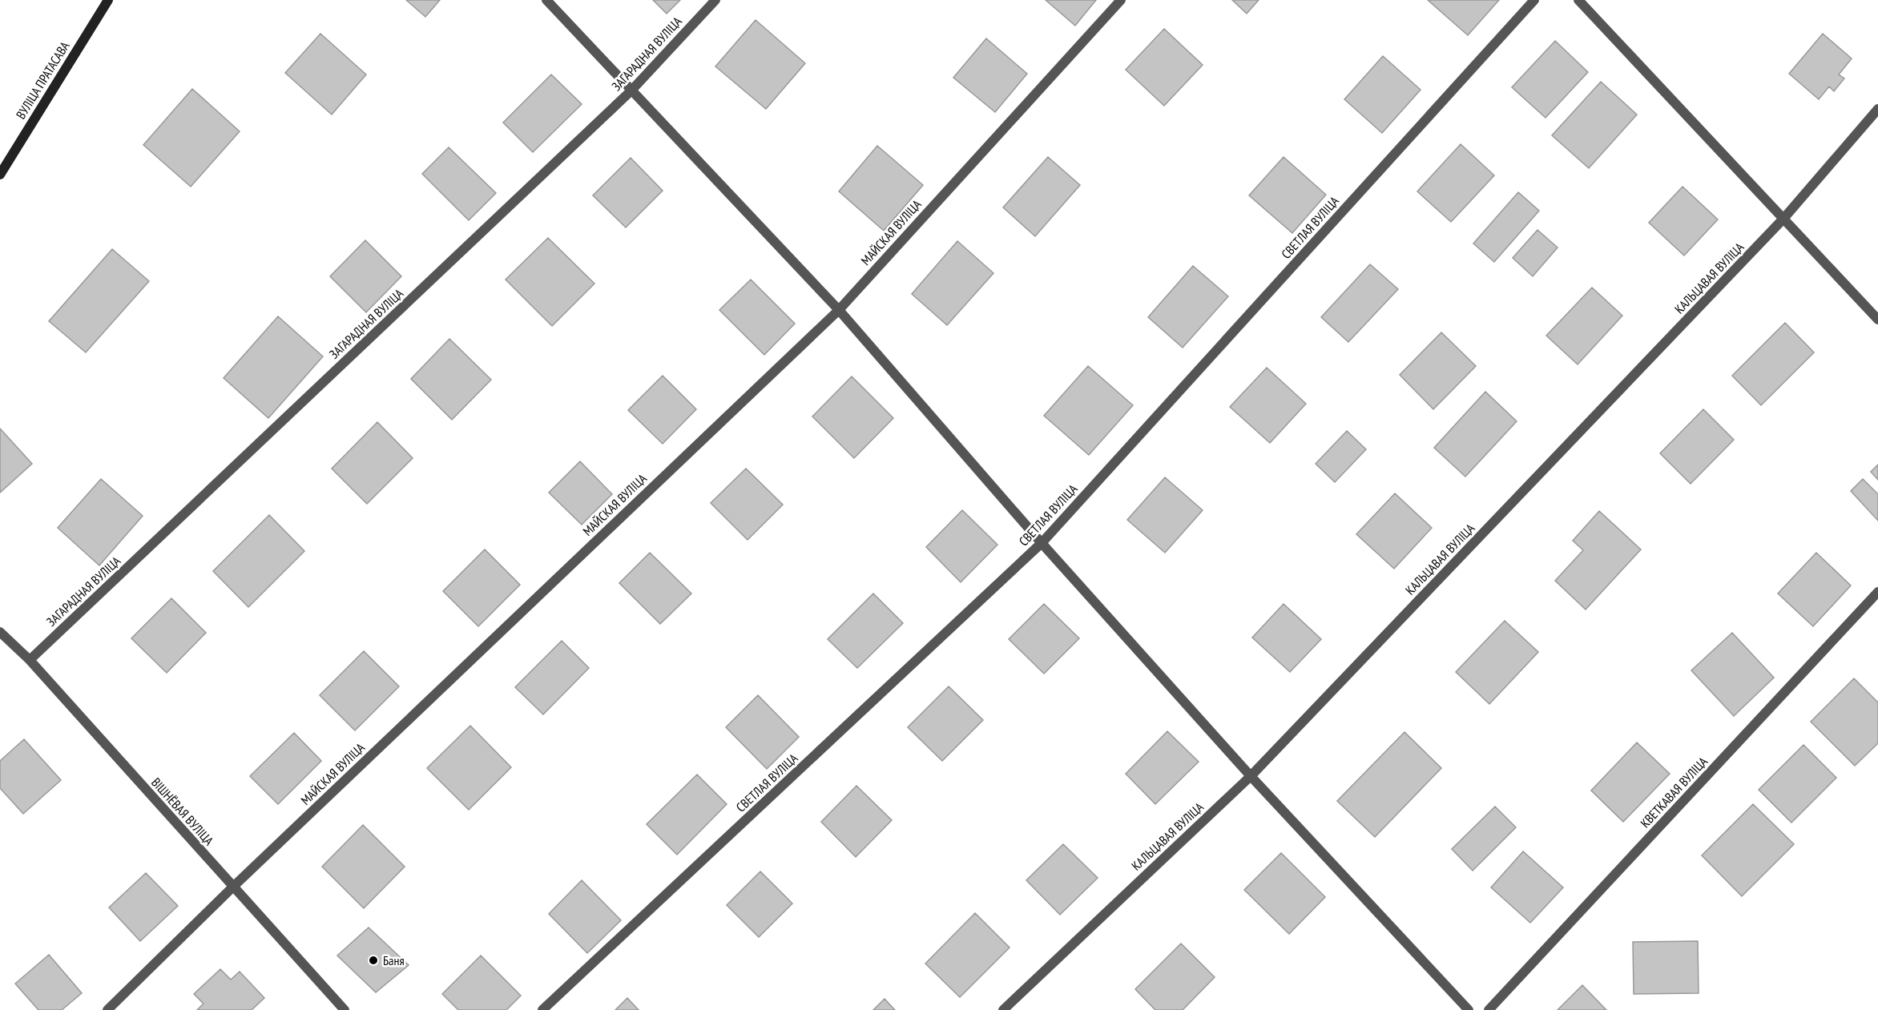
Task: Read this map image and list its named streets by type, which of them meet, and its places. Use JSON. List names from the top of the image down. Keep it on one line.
{"streets":{"main road":["ВУЛІЦА ПРАТАСАВА"],"street":["ЗАГАРАДНАЯ ВУЛІЦА","СВЕТЛАЯ ВУЛІЦА","МАЙСКАЯ ВУЛІЦА","КАЛЬЦАВАЯ ВУЛІЦА","КВЕТКАВАЯ ВУЛІЦА","ВІШНЁВАЯ ВУЛІЦА"]},"crossings":[["ЗАГАРАДНАЯ ВУЛІЦА","ВІШНЁВАЯ ВУЛІЦА"],["МАЙСКАЯ ВУЛІЦА","ВІШНЁВАЯ ВУЛІЦА"]],"places":["Баня"]}
